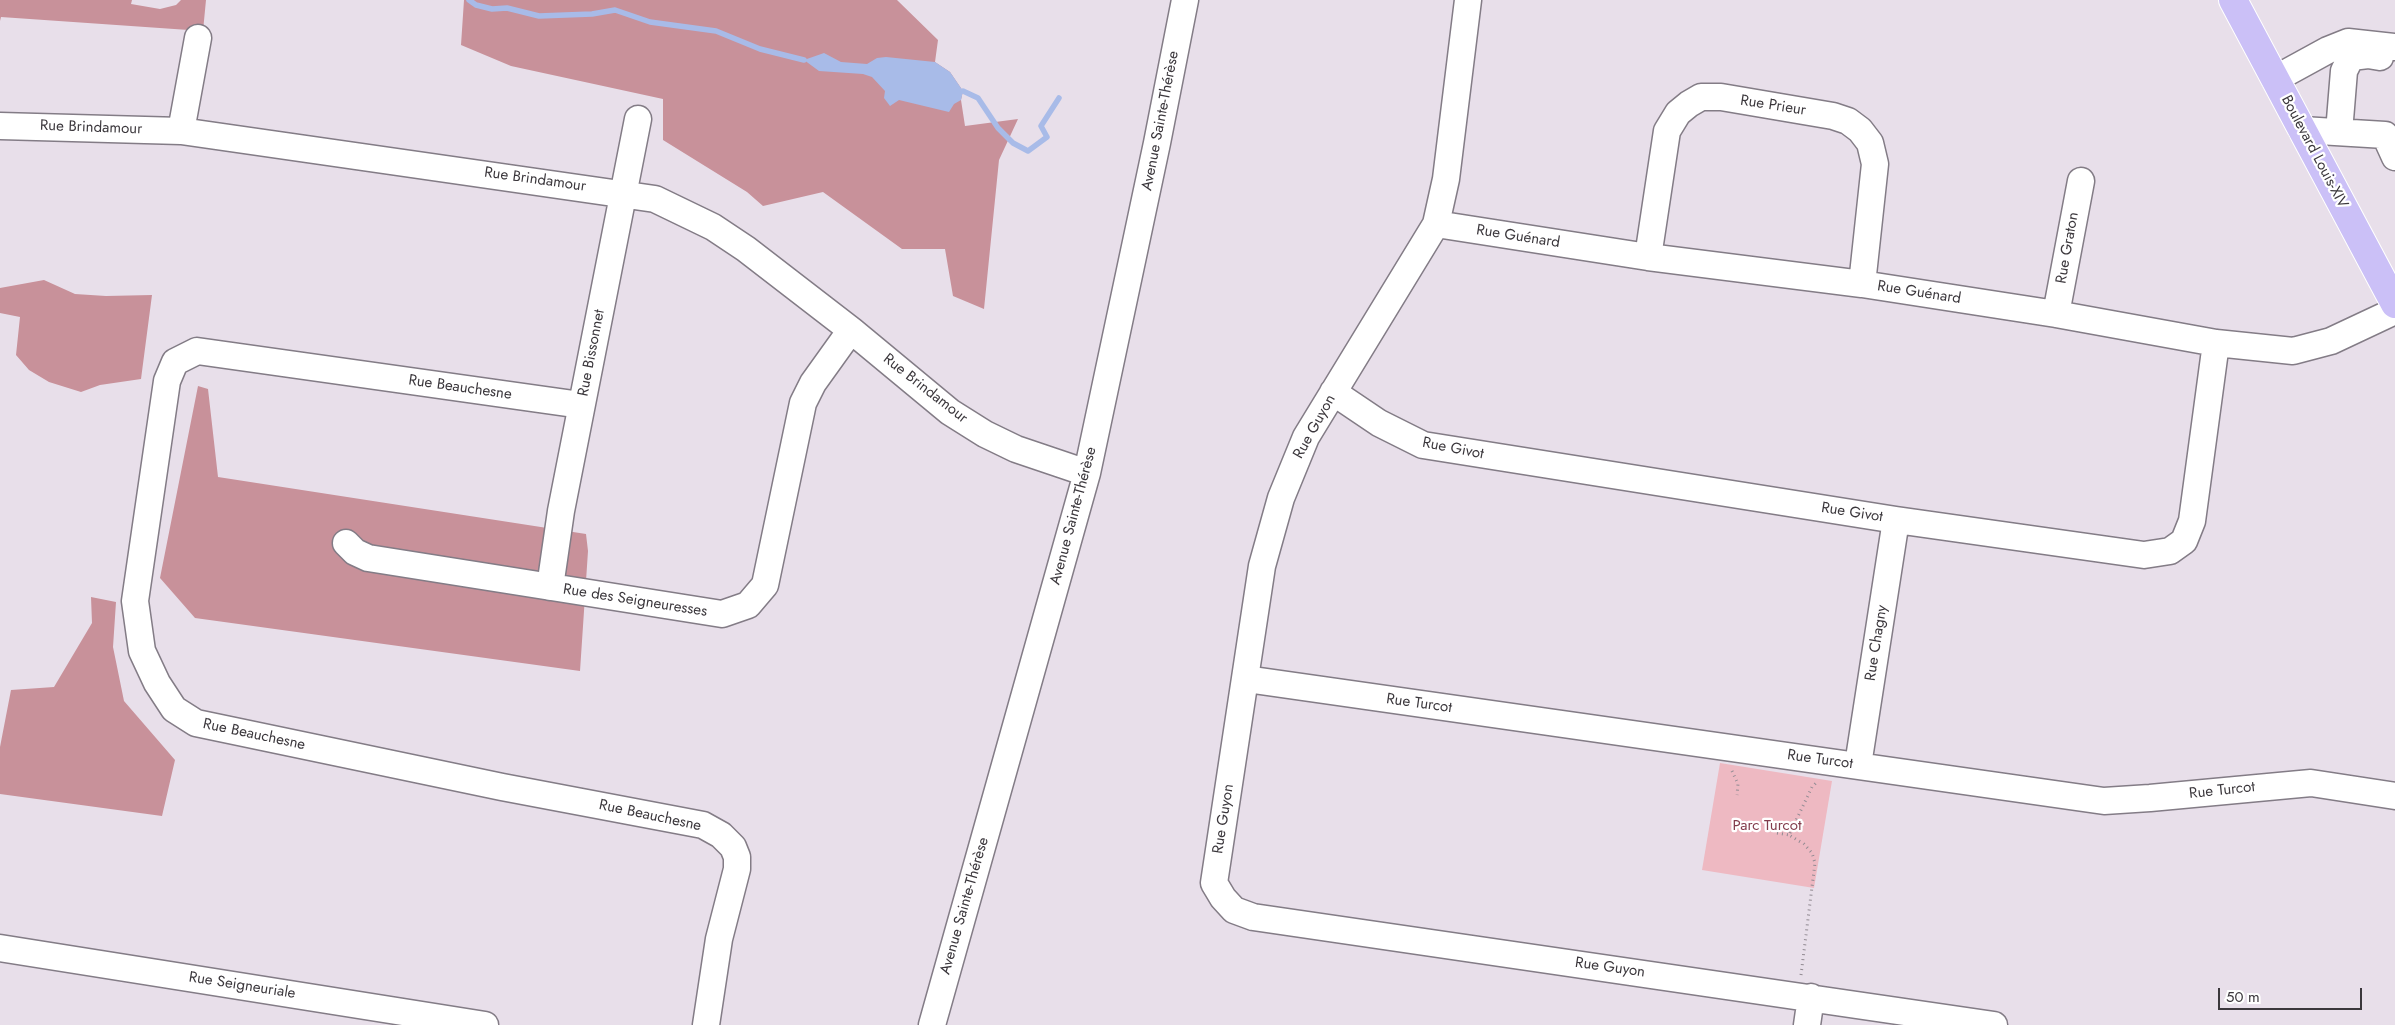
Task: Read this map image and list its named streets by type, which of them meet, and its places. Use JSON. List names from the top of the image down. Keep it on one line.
{"streets":{"main road":["Boulevard Louis-XIV"],"street":["Rue Prieur","Avenue Sainte-Thérèse","Rue Brindamour","Rue Guénard","Rue Graton","Rue Bissonnet","Rue Beauchesne","Rue Guyon","Rue Givot","Rue des Seigneuresses","Rue Chagny","Rue Turcot","Rue Seigneuriale"]},"crossings":[["Rue Prieur","Rue Guénard"],["Avenue Sainte-Thérèse","Rue Brindamour"],["Rue Brindamour","Rue Bissonnet"],["Rue Brindamour","Rue des Seigneuresses"],["Rue Guénard","Rue Graton"],["Rue Guénard","Rue Guyon"],["Rue Guénard","Rue Givot"],["Rue Bissonnet","Rue Beauchesne"],["Rue Bissonnet","Rue des Seigneuresses"],["Rue Guyon","Rue Givot"],["Rue Guyon","Rue Turcot"],["Rue Givot","Rue Chagny"],["Rue Chagny","Rue Turcot"]],"parks":["Parc Turcot"],"scale_bar":"50 m"}
